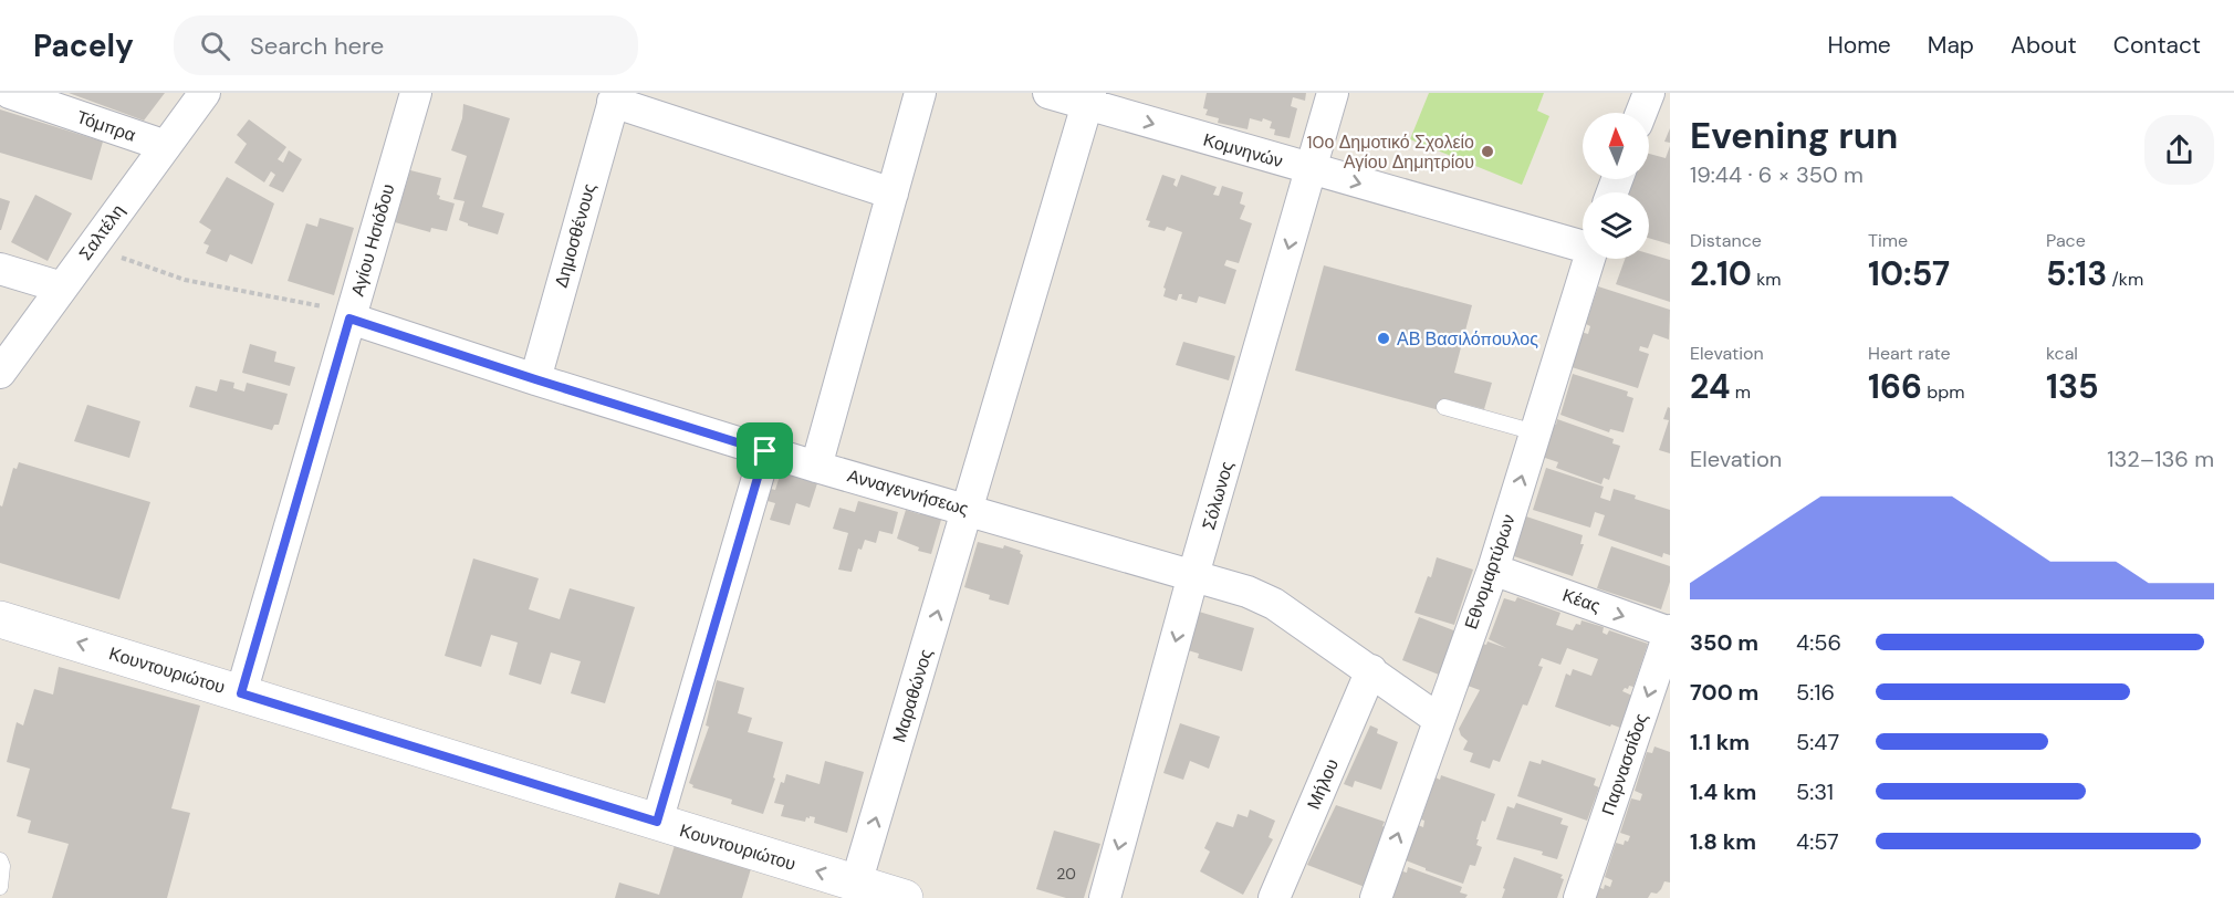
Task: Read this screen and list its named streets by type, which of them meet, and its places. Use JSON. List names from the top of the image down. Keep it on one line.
{"streets":{"street":["Τόμπρα","Κομνηνών","Σαλτέλη","Δημοσθένους","Αγίου Ησιόδου","Ανναγεννήσεως","Σόλωνος","Εθνομαρτύρων","Κέας","Κουντουριώτου","Μαραθώνος","Παρνασσίδος","Μήλου"]},"crossings":[["Τόμπρα","Σαλτέλη"],["Κομνηνών","Σόλωνος"],["Κομνηνών","Μαραθώνος"],["Δημοσθένους","Ανναγεννήσεως"],["Αγίου Ησιόδου","Ανναγεννήσεως"],["Αγίου Ησιόδου","Κουντουριώτου"],["Ανναγεννήσεως","Σόλωνος"],["Ανναγεννήσεως","Εθνομαρτύρων"],["Ανναγεννήσεως","Μαραθώνος"],["Ανναγεννήσεως","Μήλου"],["Εθνομαρτύρων","Κέας"],["Κέας","Παρνασσίδος"],["Κουντουριώτου","Μαραθώνος"]],"one_way":["Κομνηνών","Σόλωνος","Εθνομαρτύρων","Κέας","Κουντουριώτου","Παρνασσίδος"],"places":["10ο Δημοτικό Σχολείο Αγίου Δημητρίου","ΑΒ Βασιλόπουλος"],"house_numbers":["20"],"north":"top","page":{"header":"Pacely","search":"Search here","nav":["Home","Map","About","Contact"],"heading":["Evening run","19:44 · 6 × 350 m"],"stats":[["Distance","2.10 km"],["Time","10:57"],["Pace","5:13 /km"],["Elevation","24 m"],["Heart rate","166 bpm"],["kcal","135"]],"chart":["Elevation","132–136 m"],"list":[{"name":"350 m","note":"4:56"},{"name":"700 m","note":"5:16"},{"name":"1.1 km","note":"5:47"},{"name":"1.4 km","note":"5:31"},{"name":"1.8 km","note":"4:57"}]}}
